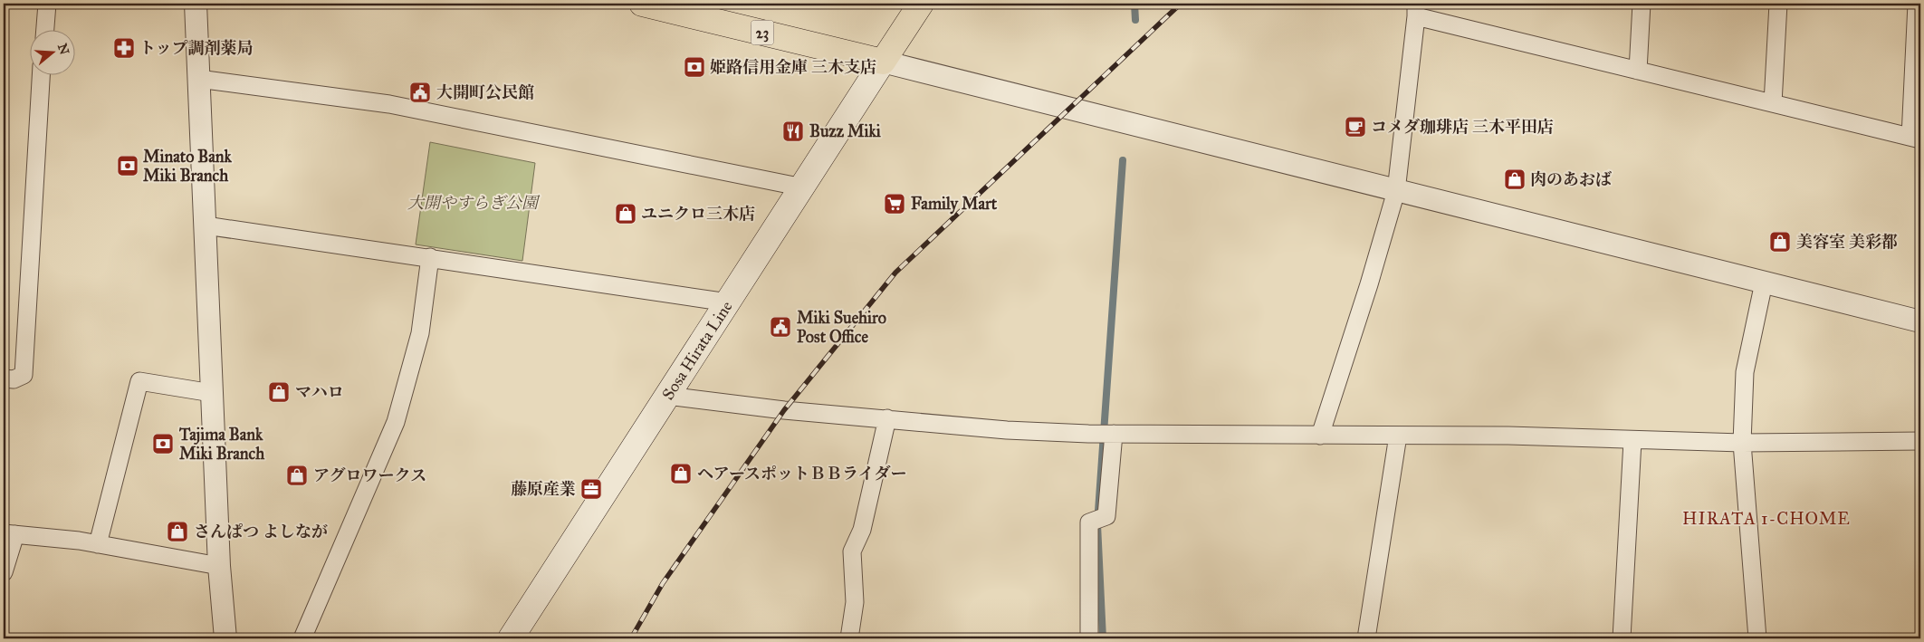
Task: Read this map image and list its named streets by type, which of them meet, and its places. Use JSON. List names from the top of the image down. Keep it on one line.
{"streets":{"main road":["23","Sosa Hirata Line"]},"crossings":[["23","Sosa Hirata Line"]],"districts":["HIRATA 1-CHOME"],"parks":["大開やすらぎ公園"],"places":{"pharmacy":["トップ調剤薬局"],"bank":["姫路信用金庫 三木支店","Minato Bank Miki Branch","Tajima Bank Miki Branch"],"public building":["大開町公民館","Miki Suehiro Post Office"],"cafe":["コメダ珈琲店 三木平田店"],"restaurant":["Buzz Miki"],"shop":["肉のあおば","ユニクロ三木店","美容室 美彩都","マハロ","ヘアースポットＢＢライダー","アグロワークス","さんぱつ よしなが"],"supermarket":["Family Mart"],"office":["藤原産業"]},"north":"right"}
